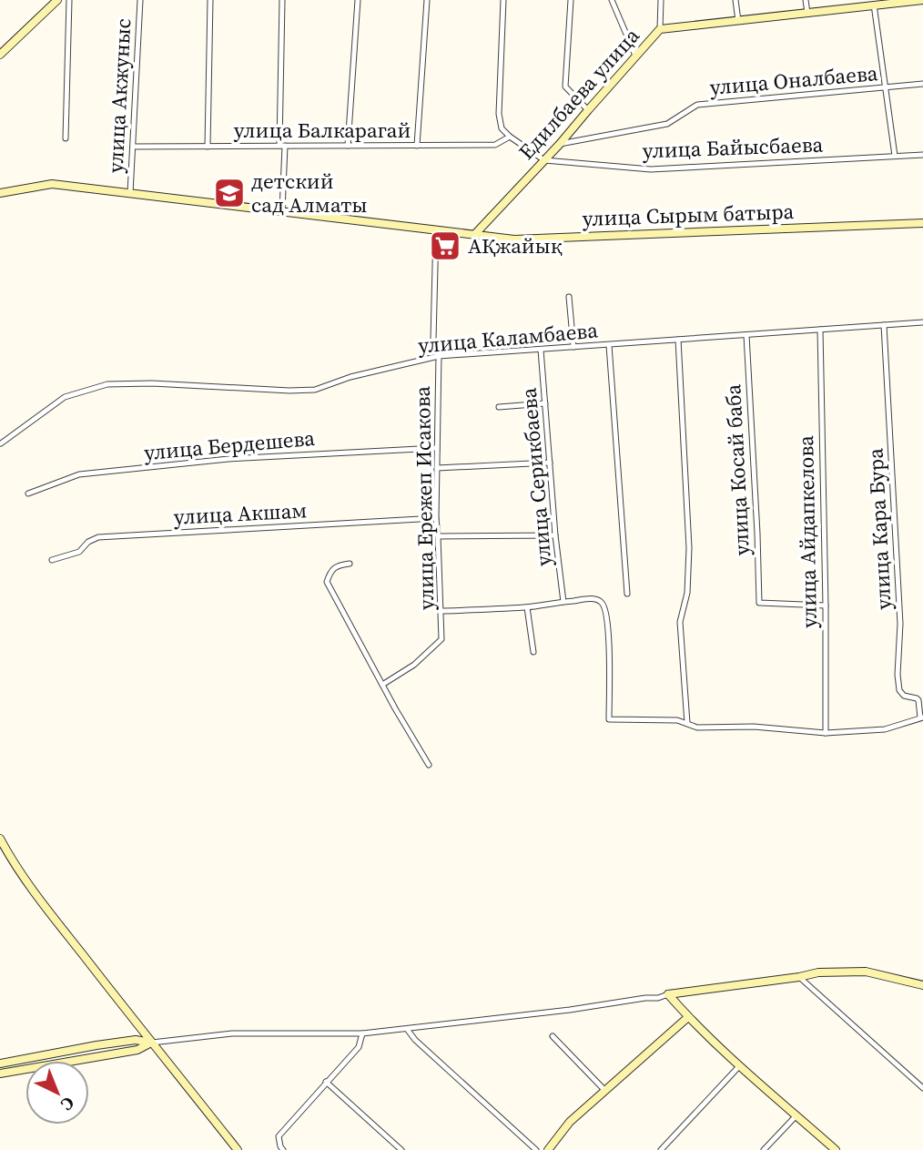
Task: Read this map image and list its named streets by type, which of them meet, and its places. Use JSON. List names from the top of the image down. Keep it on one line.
{"streets":{"street":["улица Оналбаева","Едилбаева улица","улица Акжуныс","улица Балкарагай","улица Байысбаева","улица Сырым батыра","улица Каламбаева","улица Бердешева","улица Косай баба","улица Серикбаева","улица Ережеп Исакова","улица Акшам","улица Кара Бура","улица Айдапкелова"]},"crossings":[["улица Оналбаева","Едилбаева улица"],["Едилбаева улица","улица Байысбаева"],["Едилбаева улица","улица Сырым батыра"],["улица Акжуныс","улица Балкарагай"],["улица Акжуныс","улица Сырым батыра"],["улица Сырым батыра","улица Ережеп Исакова"],["улица Каламбаева","улица Косай баба"],["улица Каламбаева","улица Серикбаева"],["улица Каламбаева","улица Ережеп Исакова"],["улица Каламбаева","улица Кара Бура"],["улица Каламбаева","улица Айдапкелова"],["улица Бердешева","улица Ережеп Исакова"],["улица Косай баба","улица Айдапкелова"],["улица Ережеп Исакова","улица Акшам"]],"places":{"school or university":["детский сад Алматы"],"supermarket":["АҚжайық"]},"north":"bottom right"}
